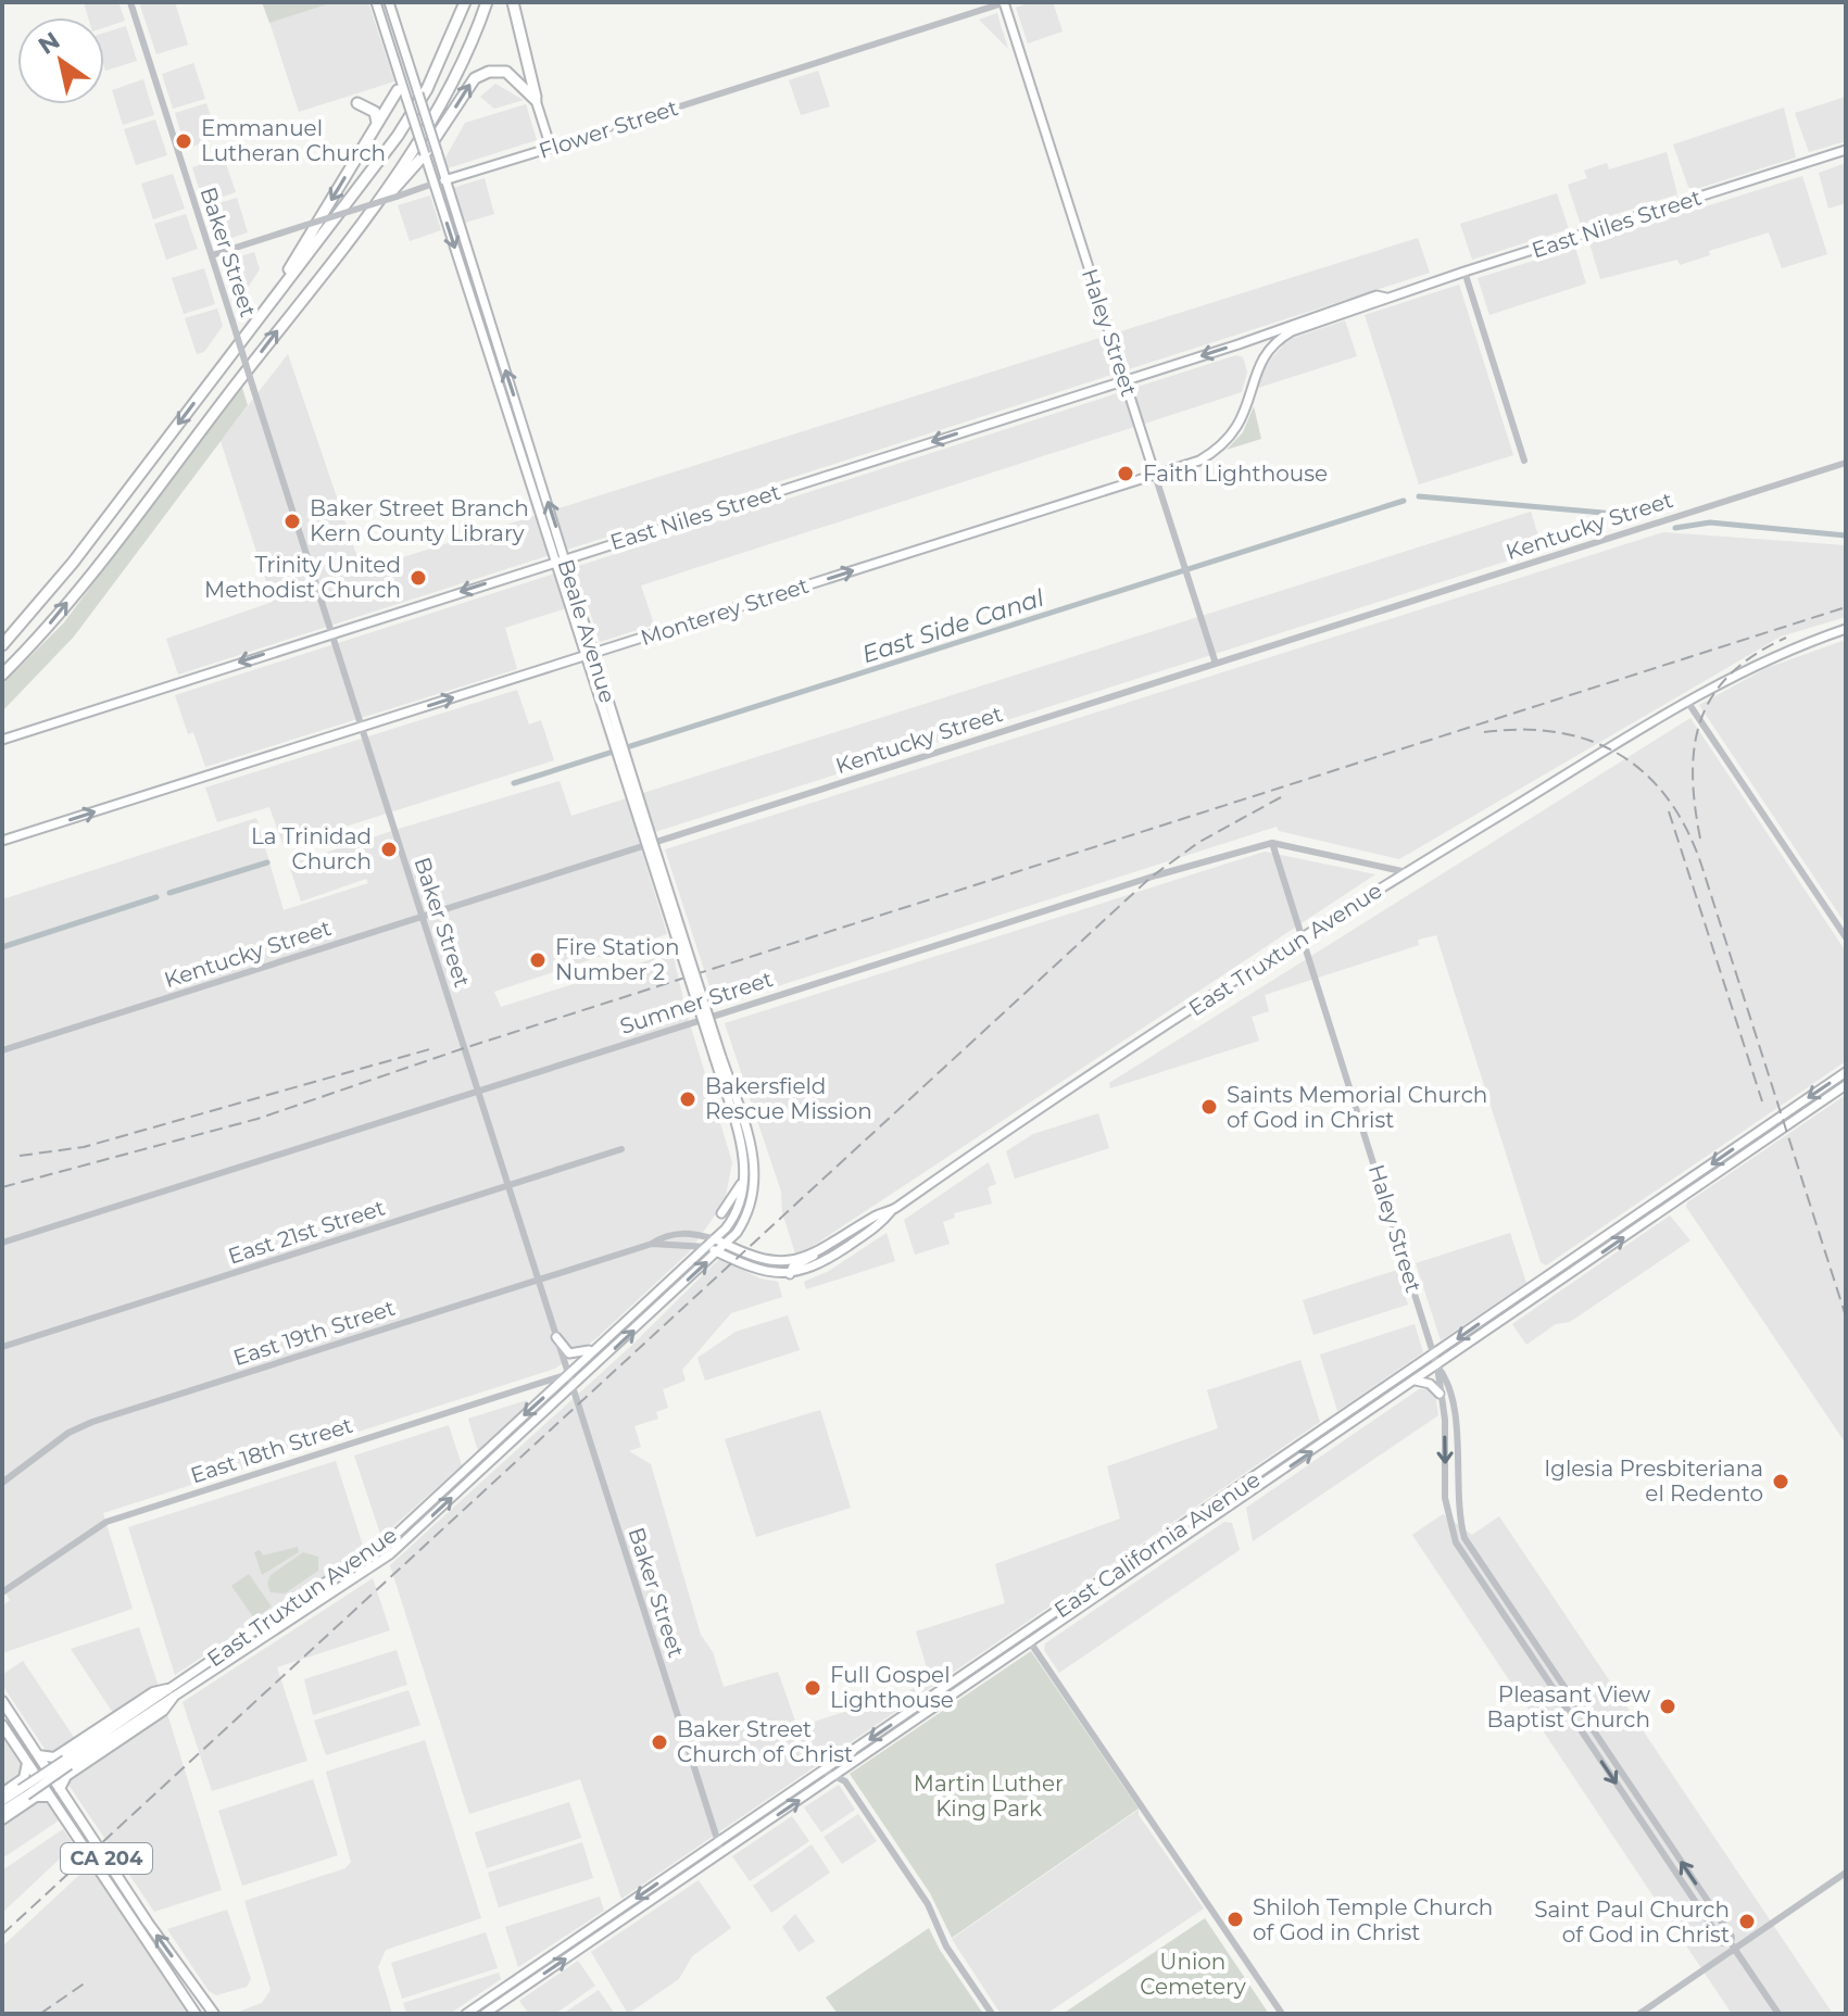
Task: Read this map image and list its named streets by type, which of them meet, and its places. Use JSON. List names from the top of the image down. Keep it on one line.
{"streets":{"highway":["CA 204"],"main road":["Flower Street","East Niles Street","Haley Street","Monterey Street","Beale Avenue","East Truxtun Avenue","East California Avenue"],"street":["Baker Street","Kentucky Street","Sumner Street","East 21st Street","East 19th Street","East 18th Street"]},"crossings":[["Flower Street","Baker Street"],["Flower Street","Haley Street"],["Flower Street","Beale Avenue"],["East Niles Street","Baker Street"],["East Niles Street","Haley Street"],["East Niles Street","Monterey Street"],["East Niles Street","Beale Avenue"],["Baker Street","Kentucky Street"],["Baker Street","Monterey Street"],["Baker Street","East Truxtun Avenue"],["Baker Street","Sumner Street"],["Baker Street","East 21st Street"],["Baker Street","East 19th Street"],["Baker Street","East 18th Street"],["Baker Street","East California Avenue"],["Haley Street","Kentucky Street"],["Haley Street","Monterey Street"],["Haley Street","East Truxtun Avenue"],["Haley Street","Sumner Street"],["Haley Street","East California Avenue"],["Monterey Street","Beale Avenue"],["Beale Avenue","East Truxtun Avenue"],["Beale Avenue","East 19th Street"],["East Truxtun Avenue","Sumner Street"],["East Truxtun Avenue","East 19th Street"],["East Truxtun Avenue","East 18th Street"]],"one_way":["East Niles Street","Monterey Street"],"water":["East Side Canal"],"parks":["Martin Luther King Park","Union Cemetery"],"places":["Emmanuel Lutheran Church","Faith Lighthouse","Baker Street Branch Kern County Library","Trinity United Methodist Church","La Trinidad Church","Fire Station Number 2","Bakersfield Rescue Mission","Saints Memorial Church of God in Christ","Iglesia Presbiteriana el Redento","Full Gospel Lighthouse","Pleasant View Baptist Church","Baker Street Church of Christ","Shiloh Temple Church of God in Christ","Saint Paul Church of God in Christ"],"north":"top left"}
